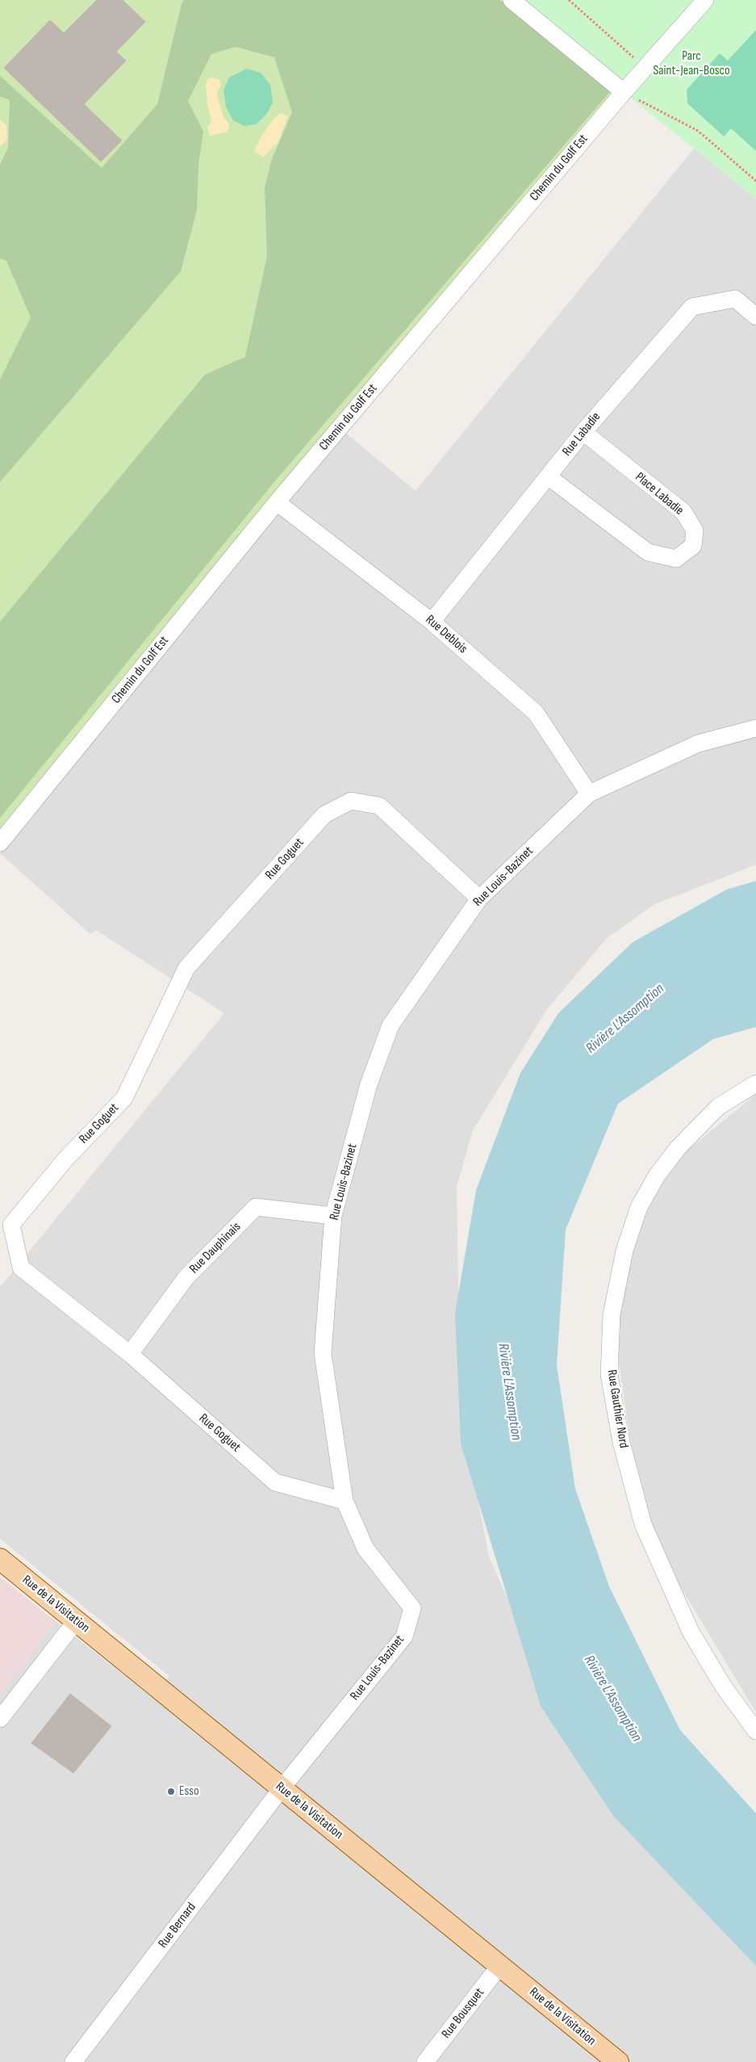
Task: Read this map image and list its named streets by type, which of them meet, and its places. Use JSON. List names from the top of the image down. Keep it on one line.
{"streets":{"main road":["Rue de la Visitation"],"street":["Chemin du Golf Est","Rue Labadie","Place Labadie","Rue Deblois","Rue Goguet","Rue Louis-Bazinet","Rue Dauphinais","Rue Gauthier Nord","Rue Bernard","Rue Bousquet"]},"crossings":[["Chemin du Golf Est","Rue Deblois"],["Rue Labadie","Place Labadie"],["Rue Labadie","Rue Deblois"],["Rue Deblois","Rue Louis-Bazinet"],["Rue Goguet","Rue Louis-Bazinet"],["Rue Goguet","Rue Dauphinais"],["Rue Louis-Bazinet","Rue Dauphinais"],["Rue Louis-Bazinet","Rue de la Visitation"],["Rue Louis-Bazinet","Rue Bernard"],["Rue de la Visitation","Rue Bernard"],["Rue de la Visitation","Rue Bousquet"]],"water":["Rivière L'Assomption"],"parks":["Parc Saint-Jean-Bosco"],"places":["Esso"]}
